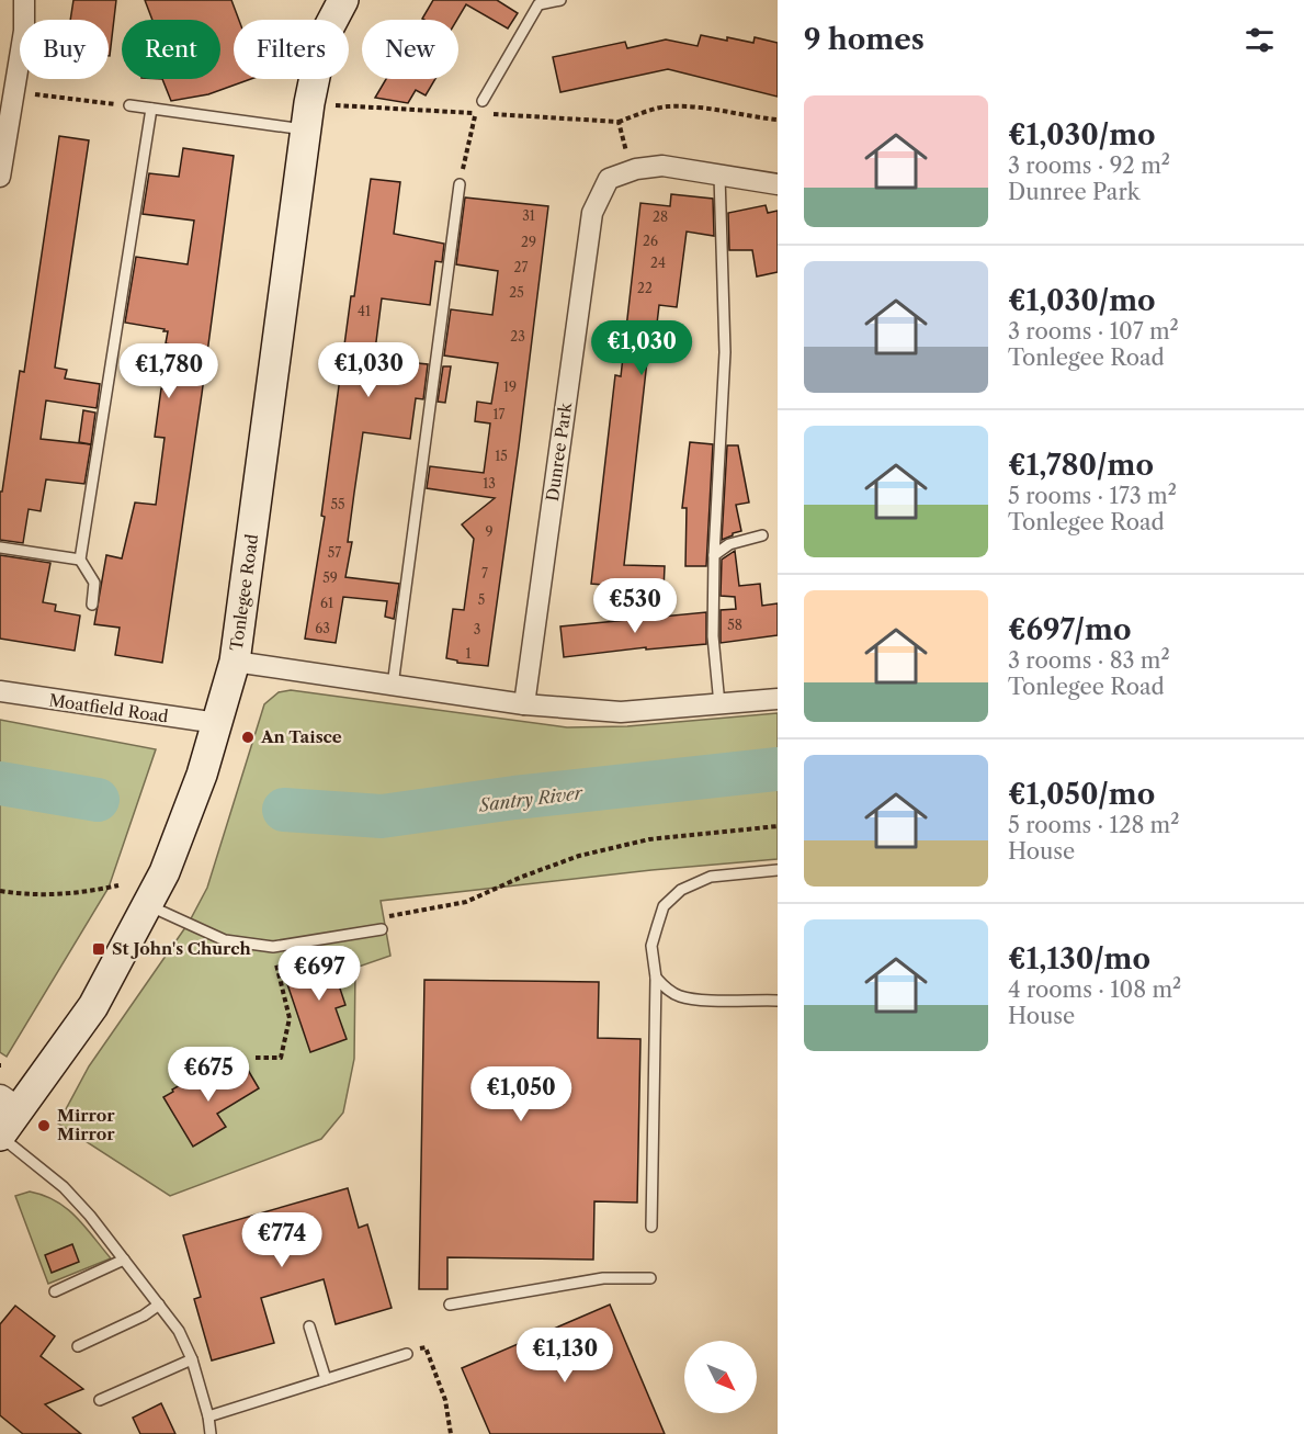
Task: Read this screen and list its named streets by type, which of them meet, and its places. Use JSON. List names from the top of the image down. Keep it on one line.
{"streets":{"main road":["Tonlegee Road"],"street":["Dunree Park","Moatfield Road"]},"crossings":[["Tonlegee Road","Moatfield Road"]],"water":["Santry River"],"places":{"other":["An Taisce","Mirror Mirror"],"transit":["St John's Church"]},"house_numbers":["31","28","26","29","24","27","22","25","41","23","19","17","15","13","55","9","57","7","59","5","61","58","63","3","1"],"north":"bottom right","page":{"heading":"9 homes","chip":["Buy","Rent","Filters","New"],"list":[{"name":"€1,030/mo","note":"3 rooms · 92 m² · Dunree Park"},{"name":"€1,030/mo","note":"3 rooms · 107 m² · Tonlegee Road"},{"name":"€1,780/mo","note":"5 rooms · 173 m² · Tonlegee Road"},{"name":"€697/mo","note":"3 rooms · 83 m² · Tonlegee Road"},{"name":"€1,050/mo","note":"5 rooms · 128 m² · House"},{"name":"€1,130/mo","note":"4 rooms · 108 m² · House"}],"price":["€1,030","€1,030","€1,780","€530","€697","€675","€1,050","€774","€1,130"]}}
